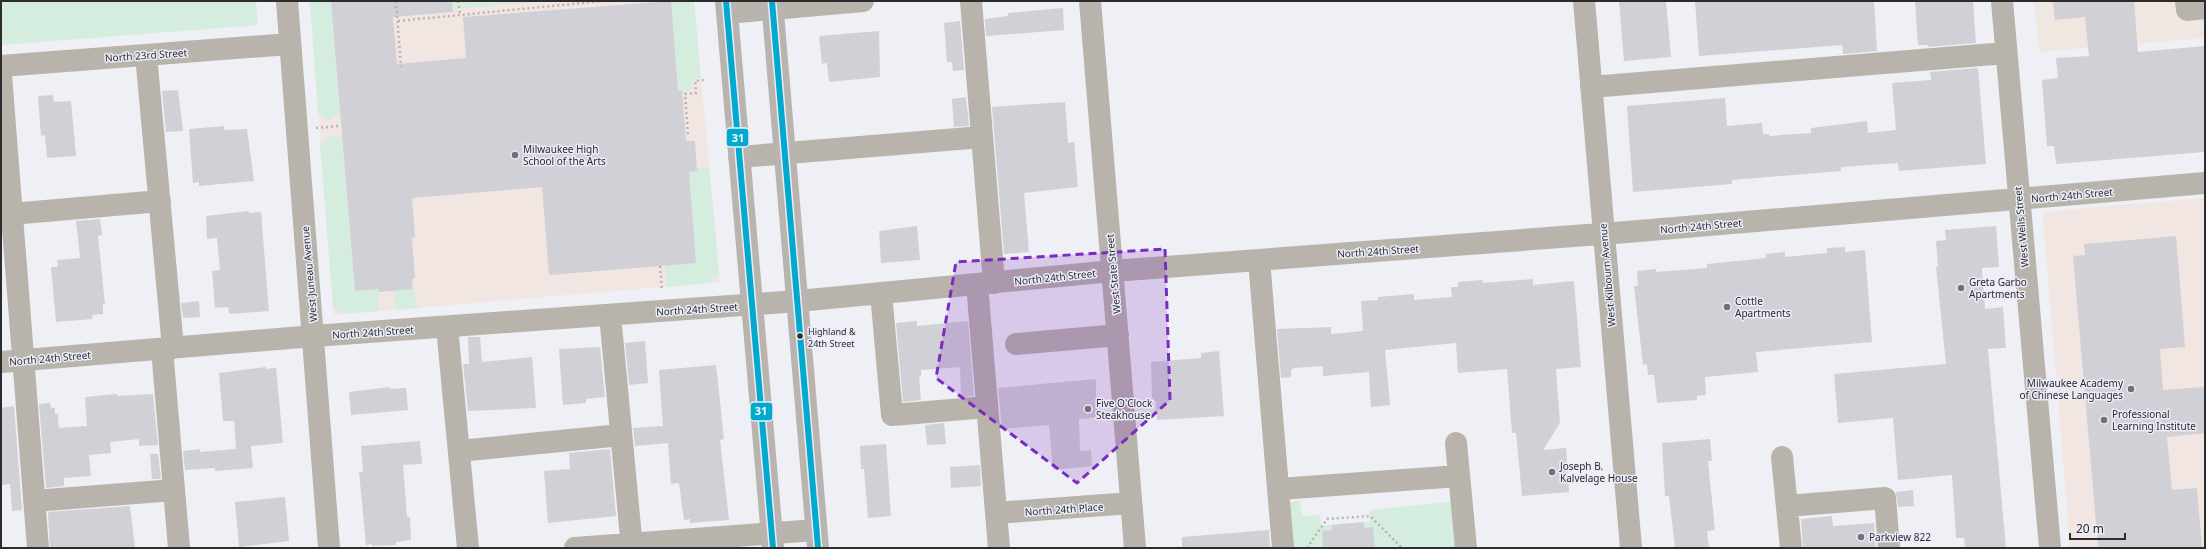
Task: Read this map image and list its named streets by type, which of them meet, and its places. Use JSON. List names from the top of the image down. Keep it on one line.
{"streets":{"street":["North 23rd Street","North 24th Street","West Wells Street","West Juneau Avenue","West State Street","West Kilbourn Avenue","North 24th Place"]},"crossings":[["North 23rd Street","West Juneau Avenue"],["North 24th Street","West Wells Street"],["North 24th Street","West Juneau Avenue"],["North 24th Street","West State Street"],["North 24th Street","West Kilbourn Avenue"],["West State Street","North 24th Place"]],"places":["Milwaukee High School of the Arts","Greta Garbo Apartments","Cottle Apartments","Highland & 24th Street","Milwaukee Academy of Chinese Languages","Five O'Clock Steakhouse","Professional Learning Institute","Joseph B. Kalvelage House","Parkview 822"],"lines":["transit line 31"],"scale_bar":"20 m"}
